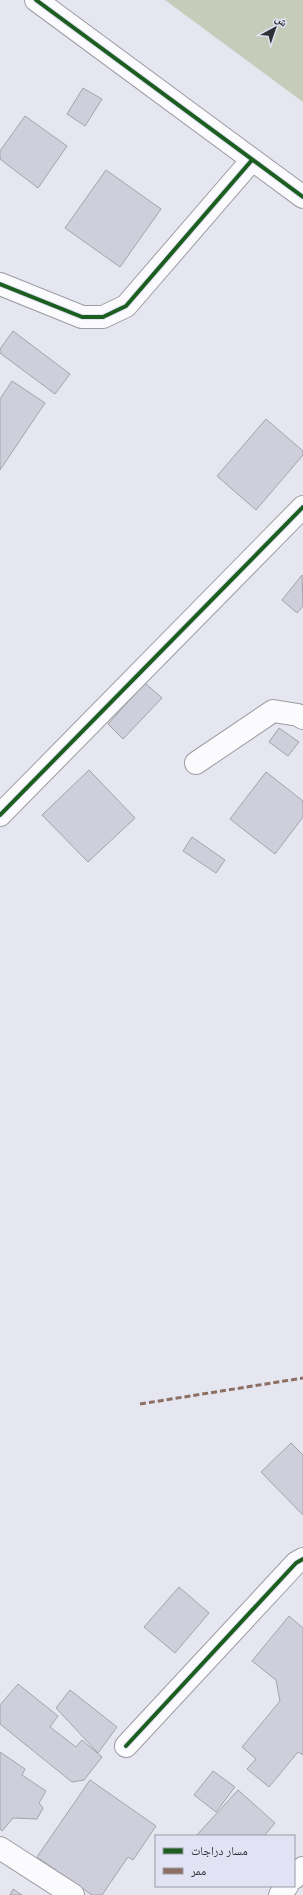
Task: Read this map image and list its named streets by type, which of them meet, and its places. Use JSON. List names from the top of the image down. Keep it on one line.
{"legend":["مسار دراجات","ممر"],"north":"top right"}
